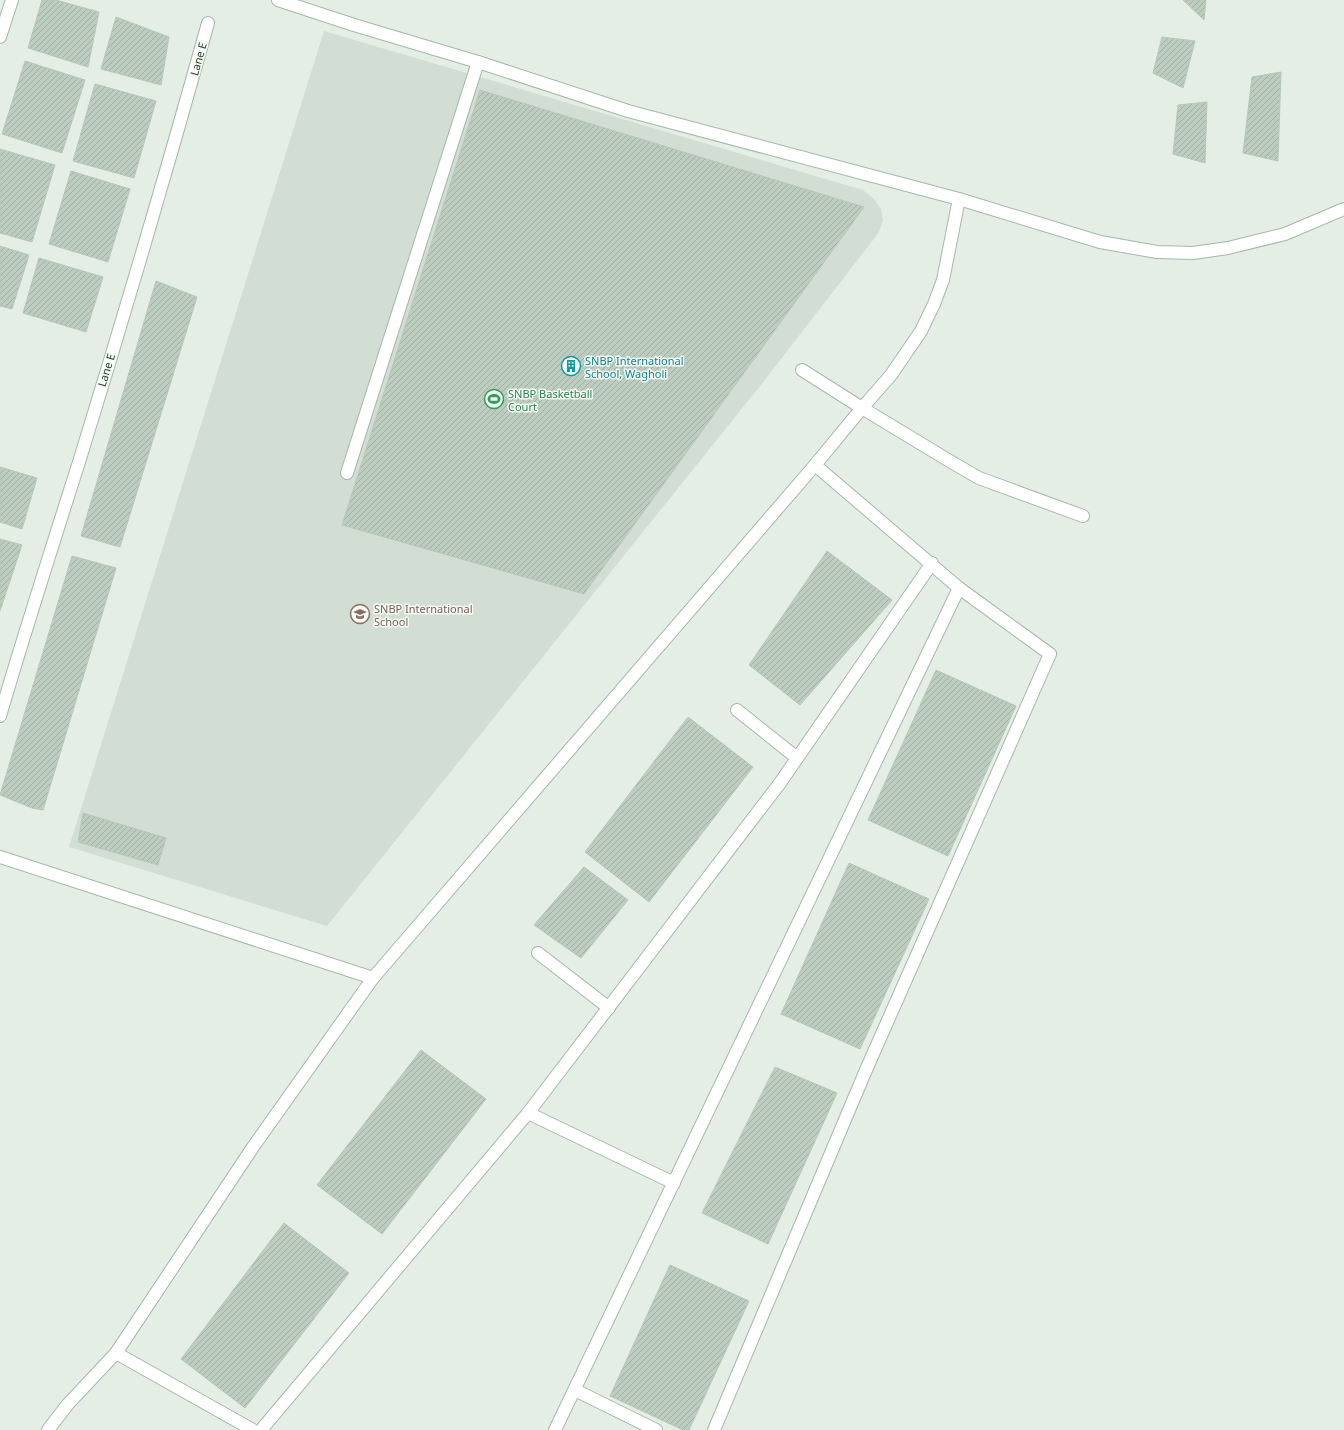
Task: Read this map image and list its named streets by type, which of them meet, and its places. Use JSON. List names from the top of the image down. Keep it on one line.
{"streets":{"street":["Lane E"]},"places":{"building":["SNBP International School, Wagholi"],"sports":["SNBP Basketball Court"],"school or university":["SNBP International School"]}}
